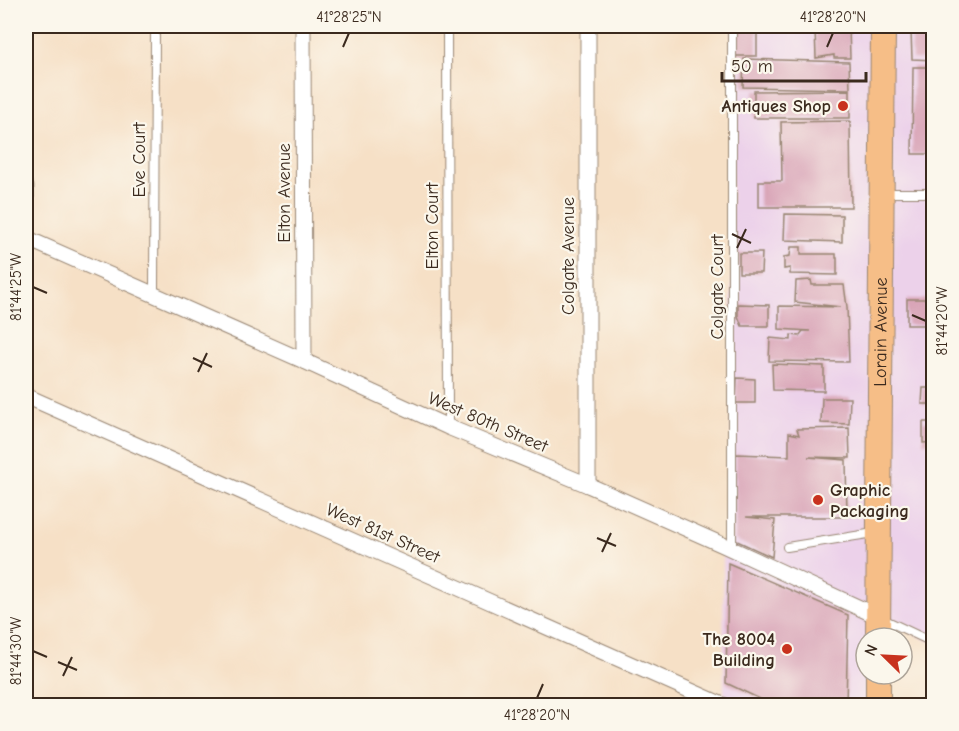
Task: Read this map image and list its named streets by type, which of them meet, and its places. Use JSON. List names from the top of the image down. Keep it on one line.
{"streets":{"main road":["Lorain Avenue"],"street":["Elton Avenue","Colgate Avenue","West 80th Street","West 81st Street"],"lane":["Eve Court","Elton Court","Colgate Court"]},"crossings":[["Eve Court","West 80th Street"],["Elton Avenue","West 80th Street"],["Elton Court","West 80th Street"],["Colgate Avenue","West 80th Street"],["Colgate Court","West 80th Street"]],"places":["Antiques Shop","Graphic Packaging","The 8004 Building"],"scale_bar":"50 m","north":"top left","coordinates":["41°28'25\"N","41°28'20\"N","81°44'25\"W","81°44'20\"W","81°44'30\"W"]}
